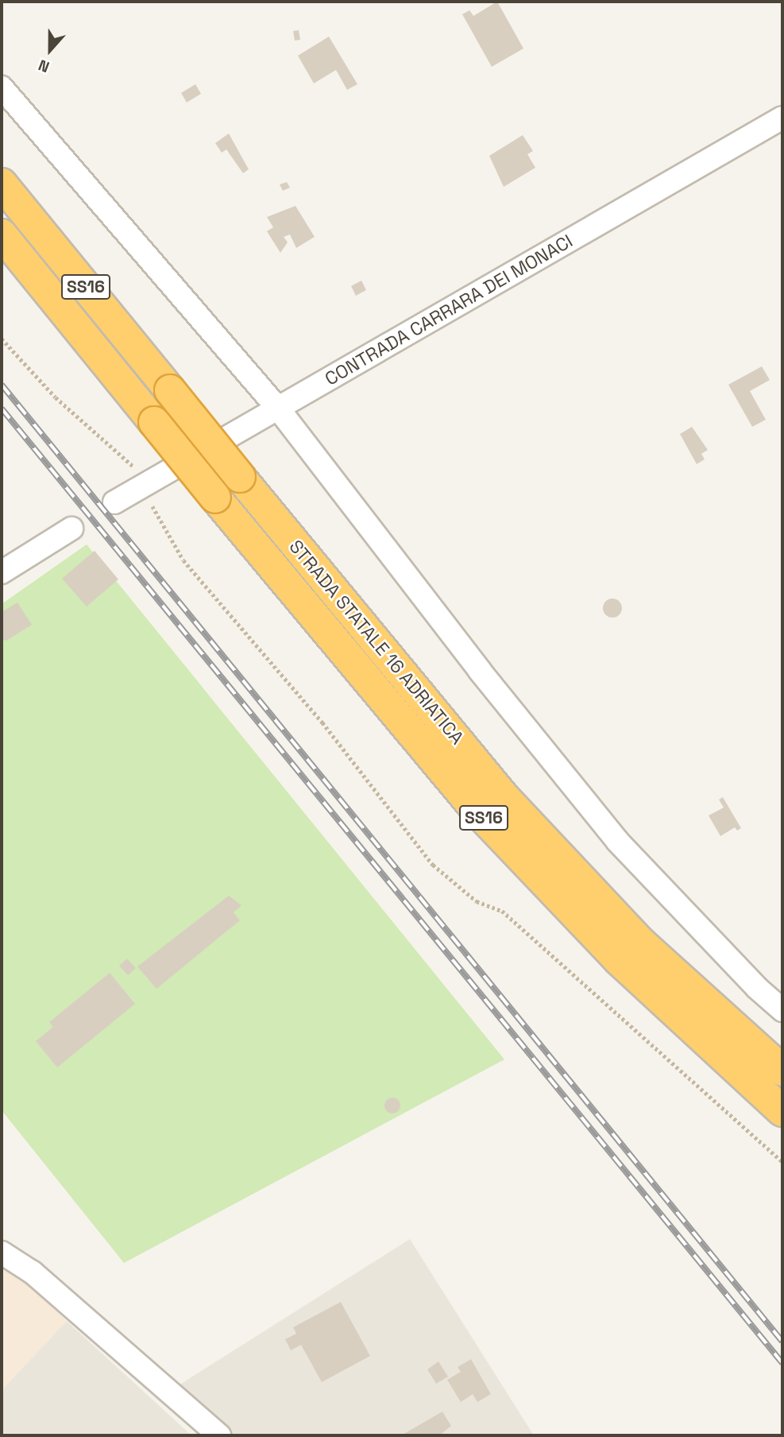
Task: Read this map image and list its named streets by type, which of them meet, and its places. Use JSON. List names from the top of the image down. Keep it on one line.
{"streets":{"highway":["SS16","STRADA STATALE 16 ADRIATICA"],"street":["CONTRADA CARRARA DEI MONACI"]},"north":"bottom"}
